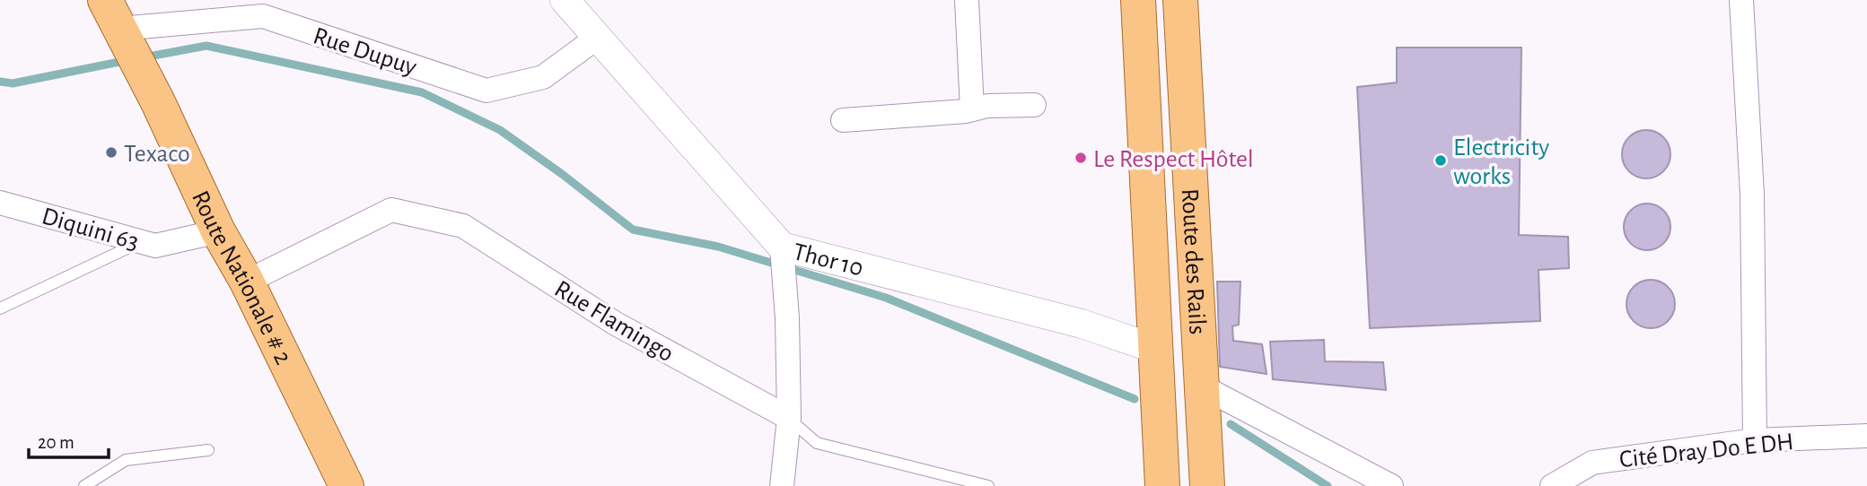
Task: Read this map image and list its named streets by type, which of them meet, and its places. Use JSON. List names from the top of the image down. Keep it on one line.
{"streets":{"main road":["Route des Rails","Route Nationale # 2"],"street":["Rue Dupuy","Diquini 63","Thor 10","Rue Flamingo","Cité Dray Do E DH"]},"crossings":[["Rue Dupuy","Thor 10"],["Rue Dupuy","Route Nationale # 2"],["Diquini 63","Route Nationale # 2"],["Thor 10","Route des Rails"],["Route Nationale # 2","Rue Flamingo"]],"places":["Texaco","Le Respect Hôtel","Electricity works"],"scale_bar":"20 m"}
